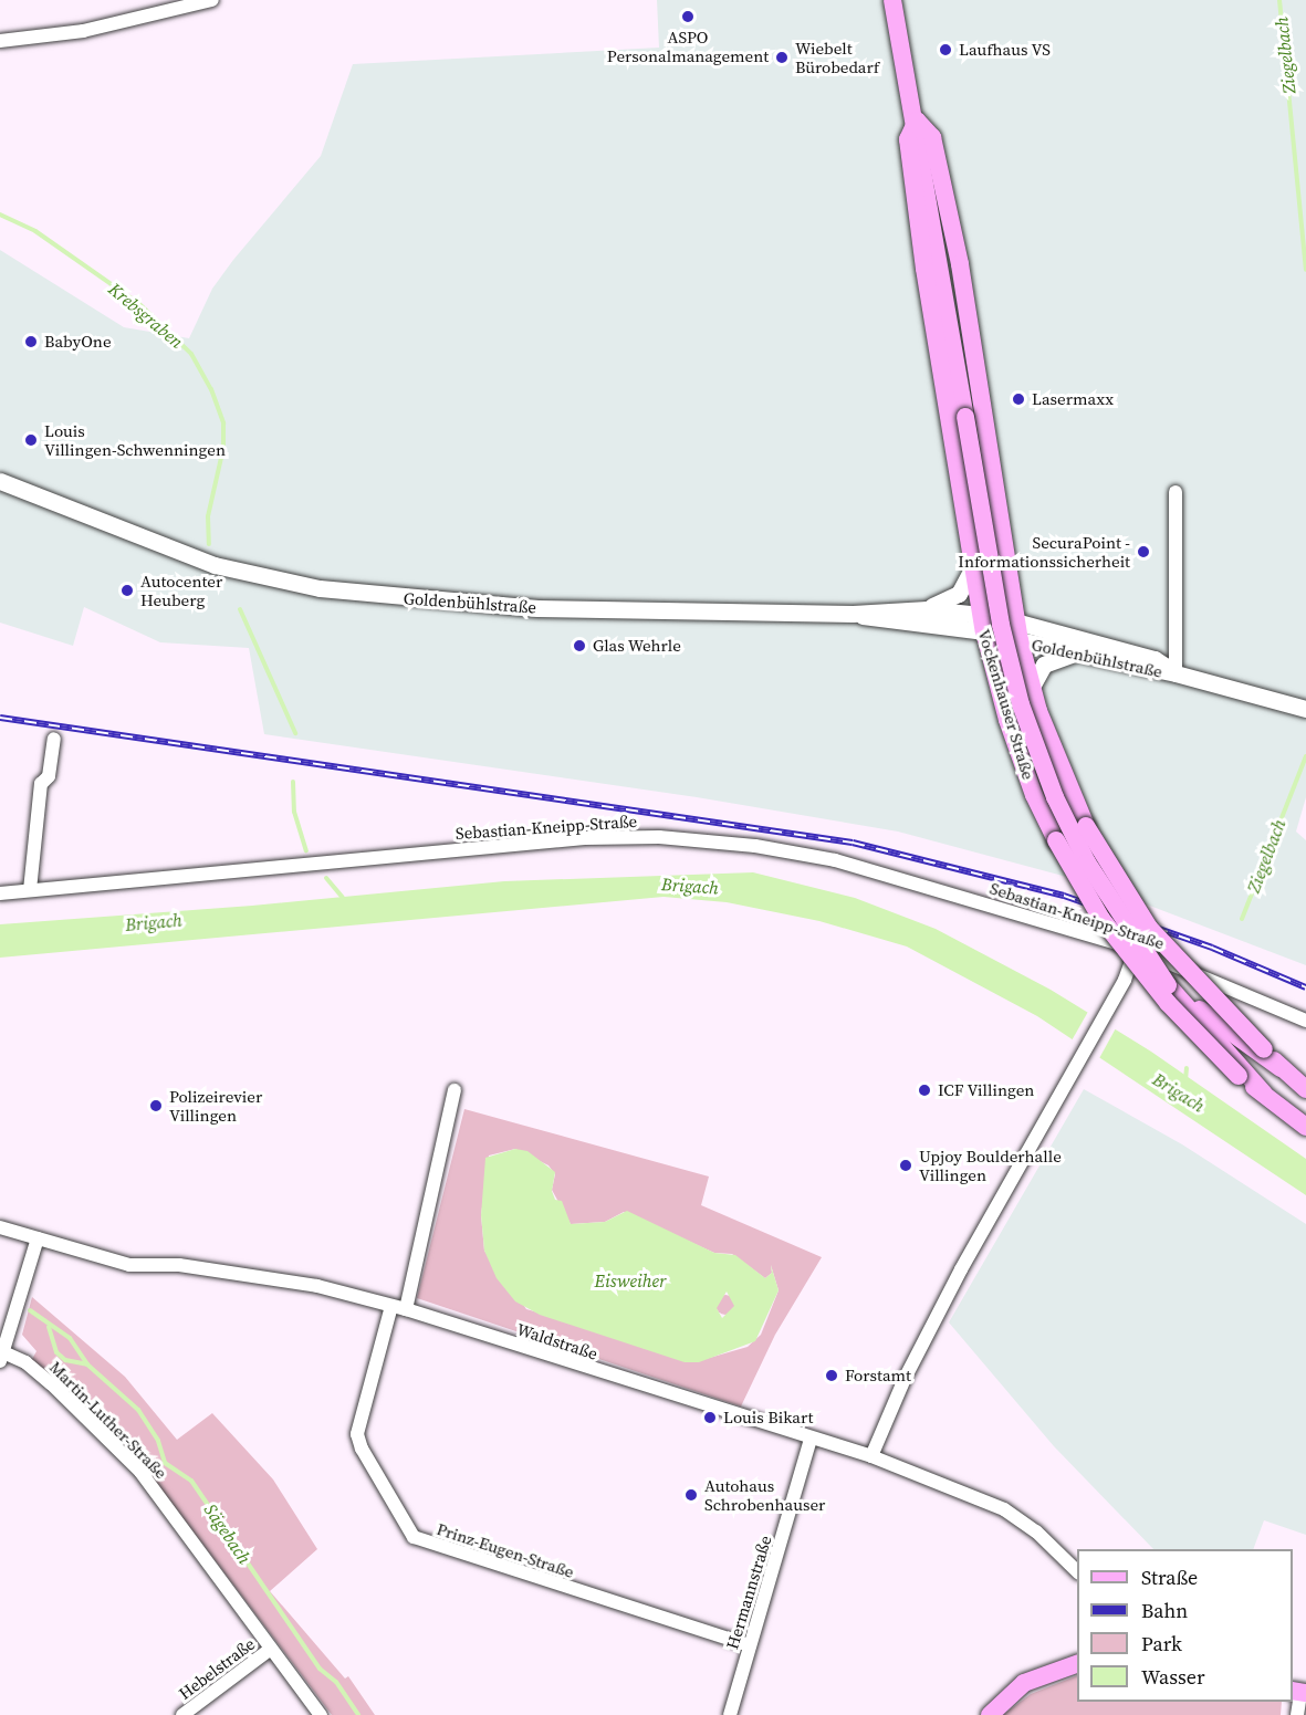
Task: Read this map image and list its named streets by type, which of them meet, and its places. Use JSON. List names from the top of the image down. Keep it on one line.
{"streets":{"main road":["Vockenhauser Straße"],"street":["Goldenbühlstraße","Sebastian-Kneipp-Straße","Waldstraße","Martin-Luther-Straße","Prinz-Eugen-Straße","Hermannstraße","Hebelstraße"]},"crossings":[["Goldenbühlstraße","Vockenhauser Straße"],["Waldstraße","Prinz-Eugen-Straße"],["Waldstraße","Hermannstraße"],["Martin-Luther-Straße","Hebelstraße"],["Prinz-Eugen-Straße","Hermannstraße"]],"water":["Ziegelbach","Krebsgraben","Brigach","Eisweiher","Sägebach"],"places":["ASPO Personalmanagement","Laufhaus VS","Wiebelt Bürobedarf","BabyOne","Lasermaxx","Louis Villingen-Schwenningen","SecuraPoint - Informationssicherheit","Autocenter Heuberg","Glas Wehrle","ICF Villingen","Polizeirevier Villingen","Upjoy Boulderhalle Villingen","Forstamt","Louis Bikart","Autohaus Schrobenhauser"],"legend":["Straße","Bahn","Park","Wasser"]}
